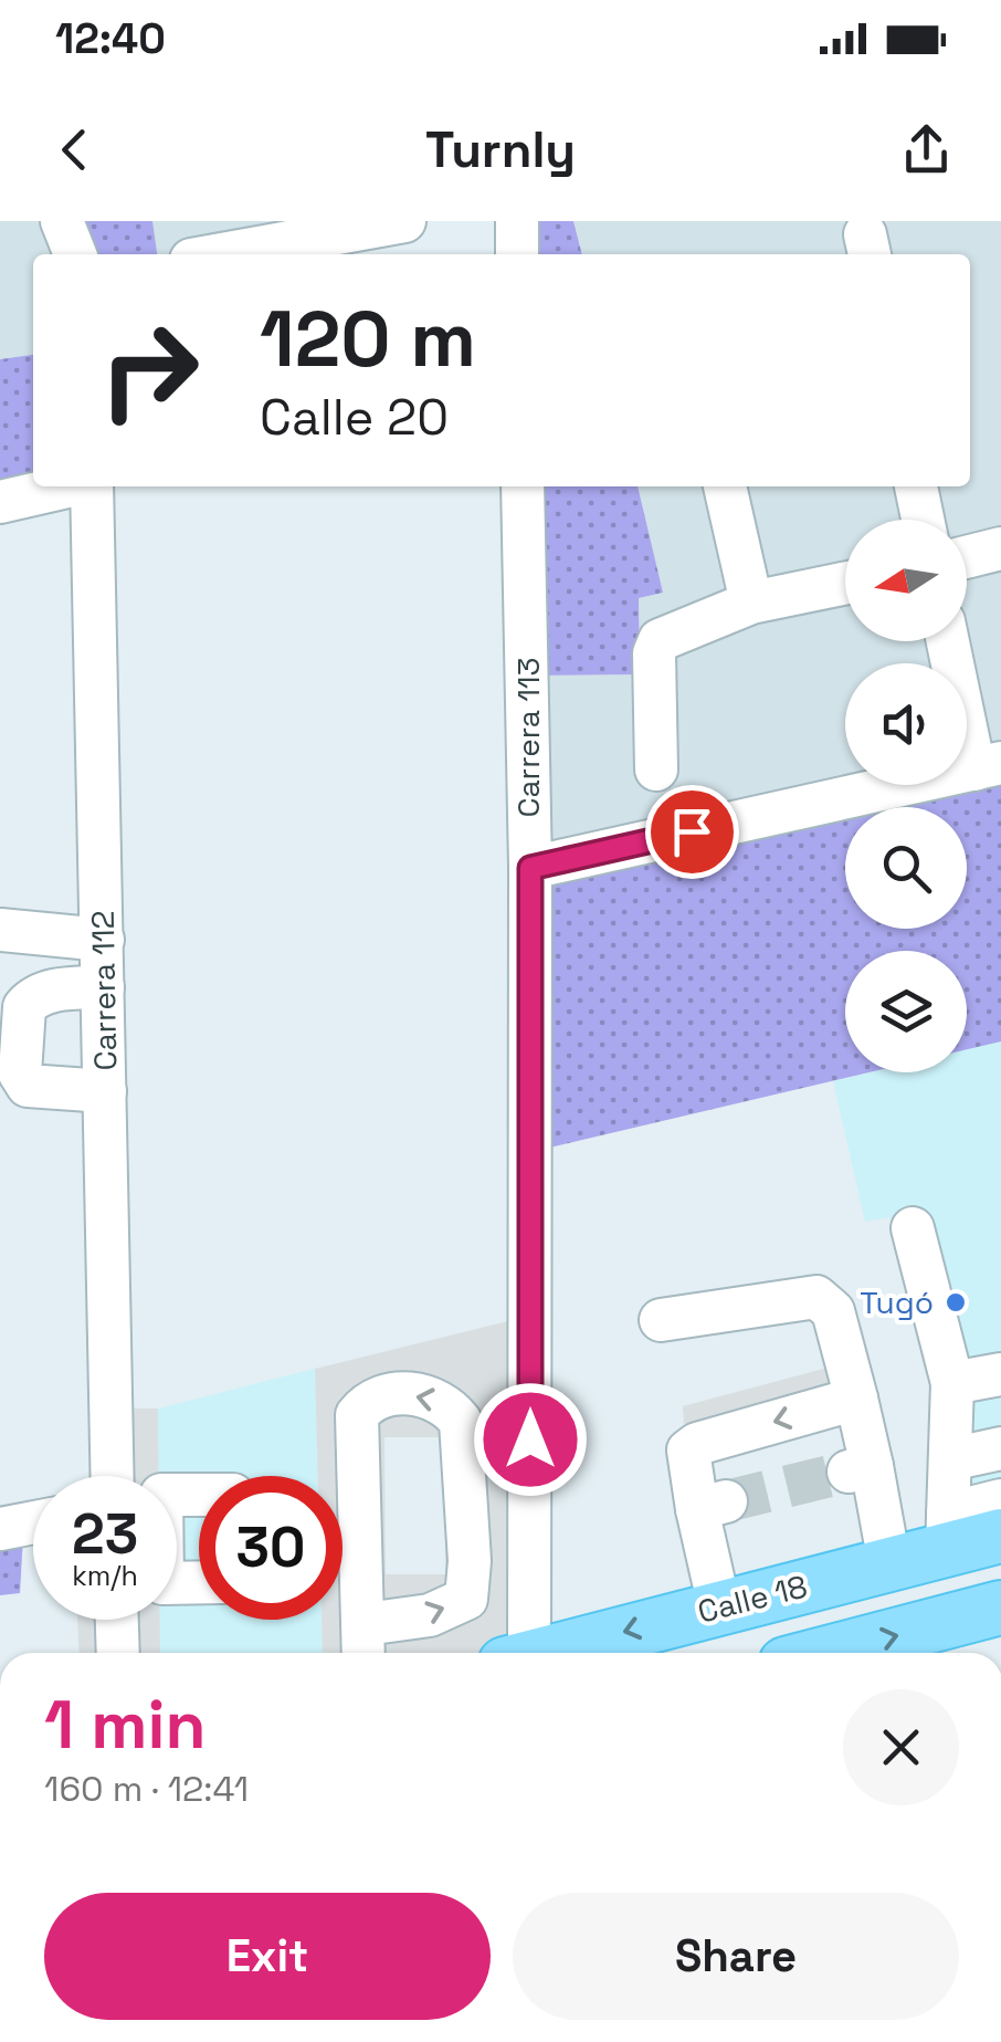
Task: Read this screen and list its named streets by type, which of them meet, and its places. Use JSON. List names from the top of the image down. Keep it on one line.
{"streets":{"main road":["Calle 18"],"street":["Carrera 113","Carrera 112"]},"one_way":["Calle 18"],"places":["Tugó"],"north":"left","page":{"status":"12:40","header":"Turnly","turn":["120 m","Calle 20"],"speed":"23 km/h","limit":"30","heading":["1 min","160 m · 12:41"],"buttons":["Exit","Share"]}}
